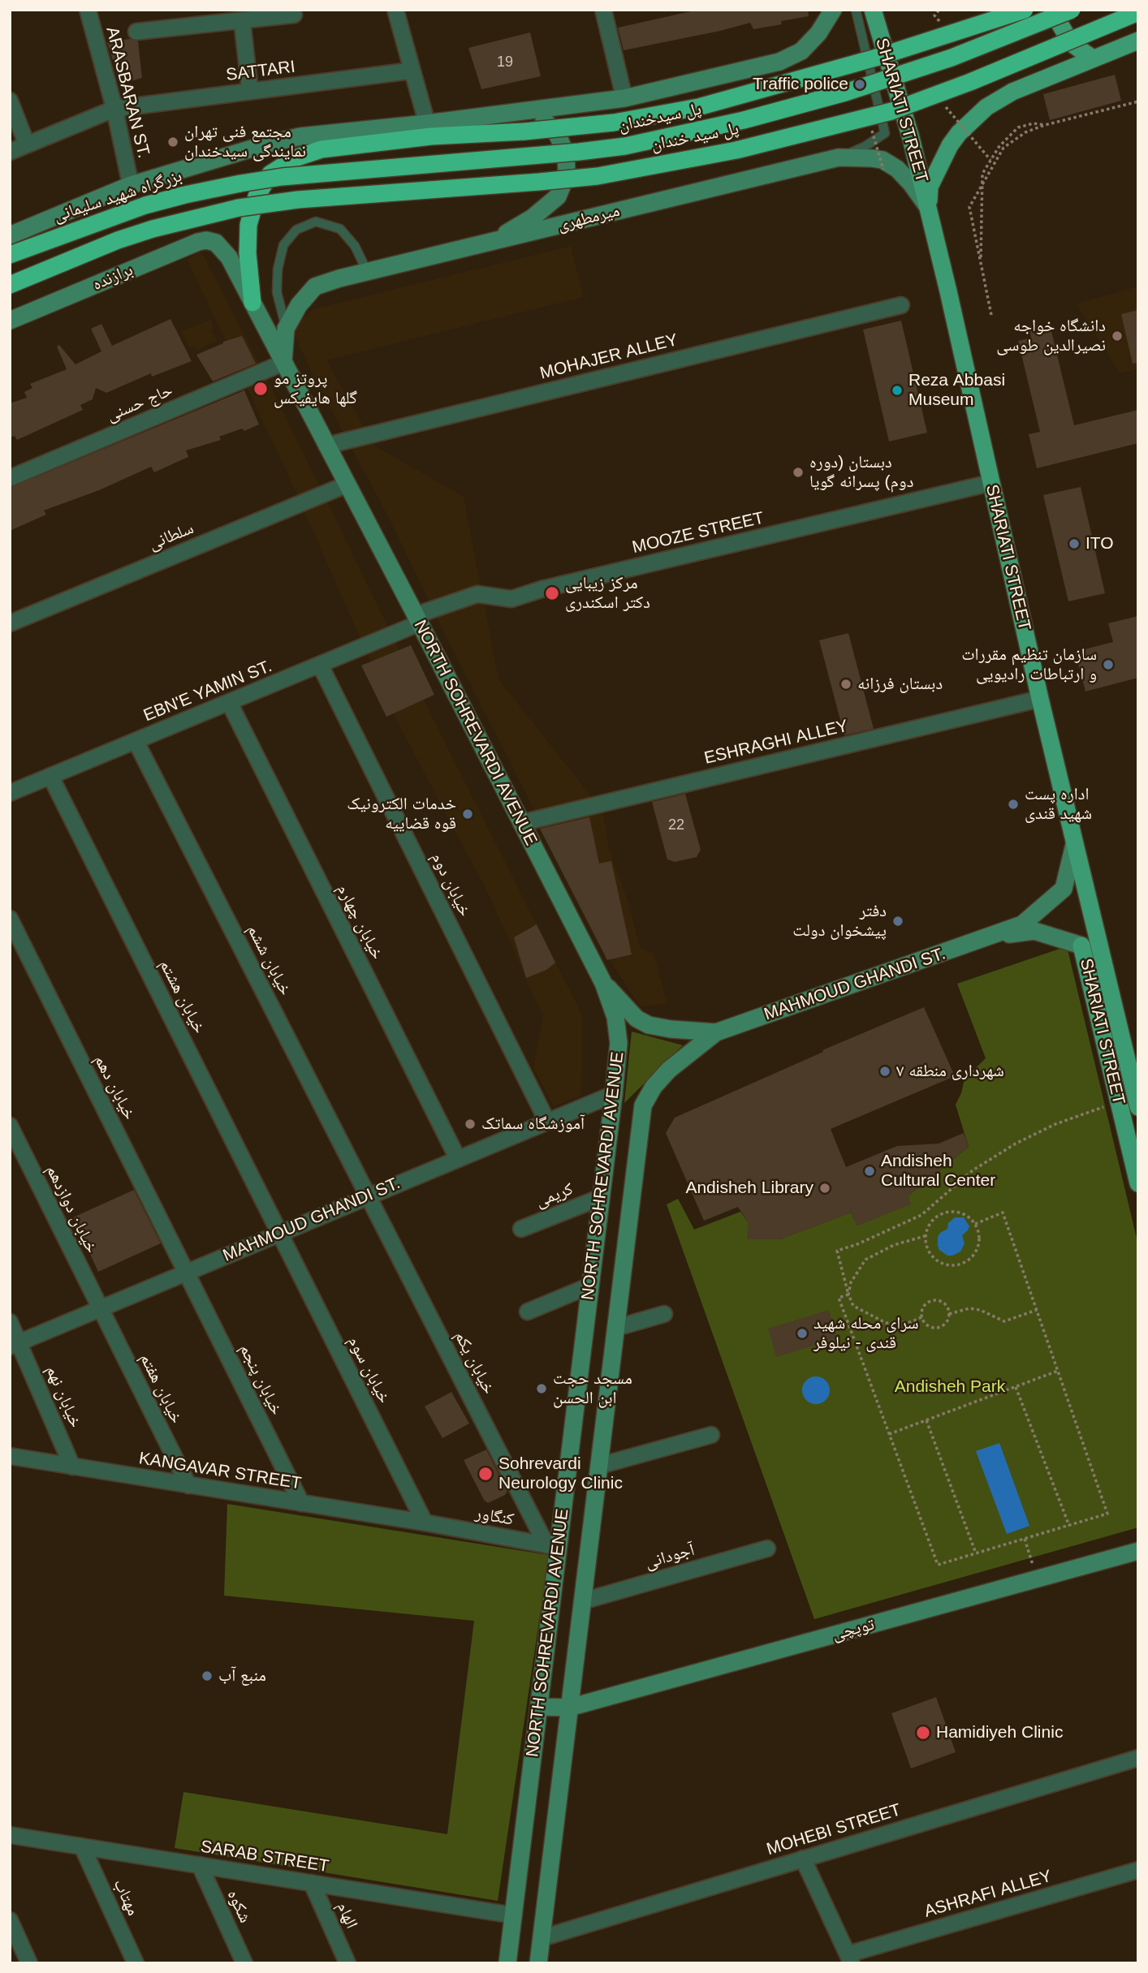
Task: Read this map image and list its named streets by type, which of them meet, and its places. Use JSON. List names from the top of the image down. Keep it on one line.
{"streets":{"highway":["پل سیدخندان","پل سید خندان","بزرگراه شهید سلیمانی"],"main road":["SHARIATI STREET","میرمطهری","برازنده","NORTH SOHREVARDI AVENUE","MAHMOUD GHANDI ST.","توپچی"],"street":["SATTARI","ARASBARAN ST.","MOHAJER ALLEY","حاج حسنی","MOOZE STREET","سلطانی","EBN'E YAMIN ST.","ESHRAGHI ALLEY","خیابان دوم","خیابان چهارم","خیابان ششم","خیابان هشتم","خیابان دهم","کریمی","خیابان دوازدهم","خیابان یکم","خیابان سوم","خیابان پنجم","خیابان هفتم","خیابان نهم","KANGAVAR STREET","کنگاور","آجودانی","MOHEBI STREET","SARAB STREET","ASHRAFI ALLEY","مهتاب","شکوه","الهام"]},"crossings":[["SATTARI","ARASBARAN ST."],["SHARIATI STREET","میرمطهری"],["SHARIATI STREET","MOOZE STREET"],["SHARIATI STREET","ESHRAGHI ALLEY"],["SHARIATI STREET","MAHMOUD GHANDI ST."],["پل سیدخندان","بزرگراه شهید سلیمانی"],["میرمطهری","حاج حسنی"],["میرمطهری","NORTH SOHREVARDI AVENUE"],["برازنده","NORTH SOHREVARDI AVENUE"],["MOHAJER ALLEY","NORTH SOHREVARDI AVENUE"],["حاج حسنی","NORTH SOHREVARDI AVENUE"],["MOOZE STREET","EBN'E YAMIN ST."],["MOOZE STREET","NORTH SOHREVARDI AVENUE"],["سلطانی","NORTH SOHREVARDI AVENUE"],["EBN'E YAMIN ST.","NORTH SOHREVARDI AVENUE"],["EBN'E YAMIN ST.","خیابان دوم"],["EBN'E YAMIN ST.","خیابان چهارم"],["EBN'E YAMIN ST.","خیابان ششم"],["EBN'E YAMIN ST.","خیابان هشتم"],["NORTH SOHREVARDI AVENUE","ESHRAGHI ALLEY"],["NORTH SOHREVARDI AVENUE","MAHMOUD GHANDI ST."],["NORTH SOHREVARDI AVENUE","کریمی"],["NORTH SOHREVARDI AVENUE","خیابان یکم"],["NORTH SOHREVARDI AVENUE","کنگاور"],["NORTH SOHREVARDI AVENUE","آجودانی"],["NORTH SOHREVARDI AVENUE","توپچی"],["NORTH SOHREVARDI AVENUE","MOHEBI STREET"],["NORTH SOHREVARDI AVENUE","SARAB STREET"],["خیابان دوم","MAHMOUD GHANDI ST."],["خیابان چهارم","MAHMOUD GHANDI ST."],["خیابان ششم","MAHMOUD GHANDI ST."],["خیابان ششم","خیابان یکم"],["MAHMOUD GHANDI ST.","خیابان هشتم"],["MAHMOUD GHANDI ST.","خیابان دهم"],["MAHMOUD GHANDI ST.","خیابان دوازدهم"],["MAHMOUD GHANDI ST.","خیابان یکم"],["MAHMOUD GHANDI ST.","خیابان سوم"],["MAHMOUD GHANDI ST.","خیابان پنجم"],["MAHMOUD GHANDI ST.","خیابان هفتم"],["MAHMOUD GHANDI ST.","خیابان نهم"],["خیابان هشتم","خیابان سوم"],["خیابان دهم","خیابان پنجم"],["خیابان دوازدهم","خیابان هفتم"],["خیابان یکم","کنگاور"],["خیابان سوم","KANGAVAR STREET"],["خیابان سوم","کنگاور"],["خیابان پنجم","KANGAVAR STREET"],["خیابان هفتم","KANGAVAR STREET"],["خیابان نهم","KANGAVAR STREET"],["KANGAVAR STREET","کنگاور"],["SARAB STREET","مهتاب"],["SARAB STREET","شکوه"],["SARAB STREET","الهام"]],"parks":["Andisheh Park"],"places":["Traffic police","مجتمع فنی تهران نمایندگی سیدخندان","دانشگاه خواجه نصیرالدین طوسی","پروتز مو گلها هایفیکس","Reza Abbasi Museum","دبستان (دوره دوم) پسرانه گویا","ITO","مرکز زیبایی دکتر اسکندری","سازمان تنظیم مقررات و ارتباطات رادیویی","دبستان فرزانه","اداره پست شهید قندی","خدمات الکترونیک قوه قضاییه","دفتر پیشخوان دولت","شهرداری منطقه ۷","آموزشگاه سماتک","Andisheh Cultural Center","Andisheh Library","سرای محله شهید قندی - نیلوفر","مسجد حجت ابن الحسن","Sohrevardi Neurology Clinic","منبع آب","Hamidiyeh Clinic"],"house_numbers":["19","22"]}
